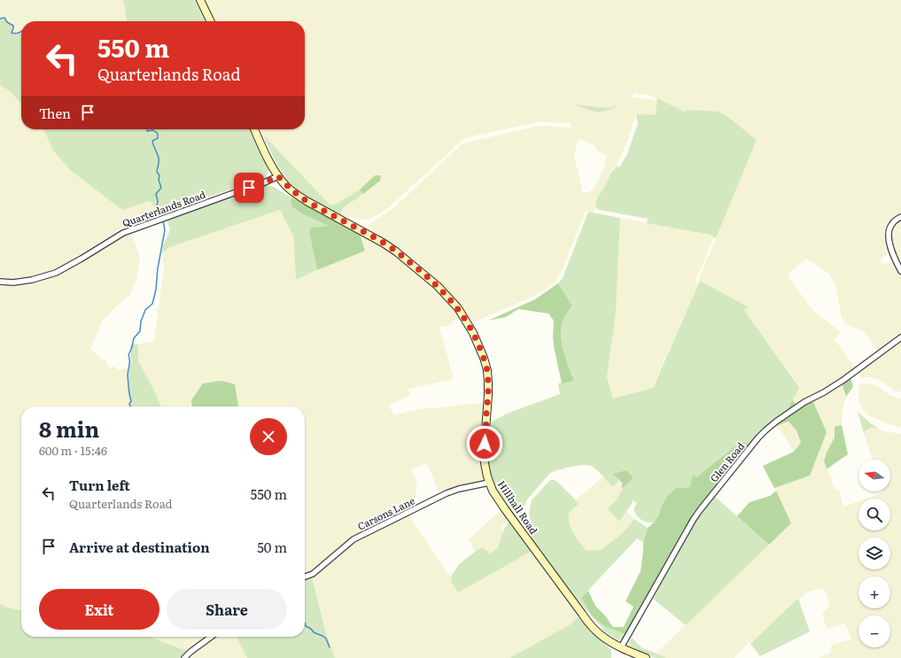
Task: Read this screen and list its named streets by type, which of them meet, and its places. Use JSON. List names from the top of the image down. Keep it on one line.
{"streets":{"main road":["Hillhall Road"],"street":["Quarterlands Road","Glen Road","Carsons Lane"]},"crossings":[["Quarterlands Road","Hillhall Road"],["Glen Road","Hillhall Road"],["Hillhall Road","Carsons Lane"]],"north":"left","page":{"turn":["550 m","Quarterlands Road"],"then":"Then","heading":["8 min","600 m · 15:46"],"map_buttons":["+","−"],"list":[{"name":"Turn left","note":"Quarterlands Road","value":"550 m"},{"name":"Arrive at destination","value":"50 m"}],"buttons":["Exit","Share"]}}
